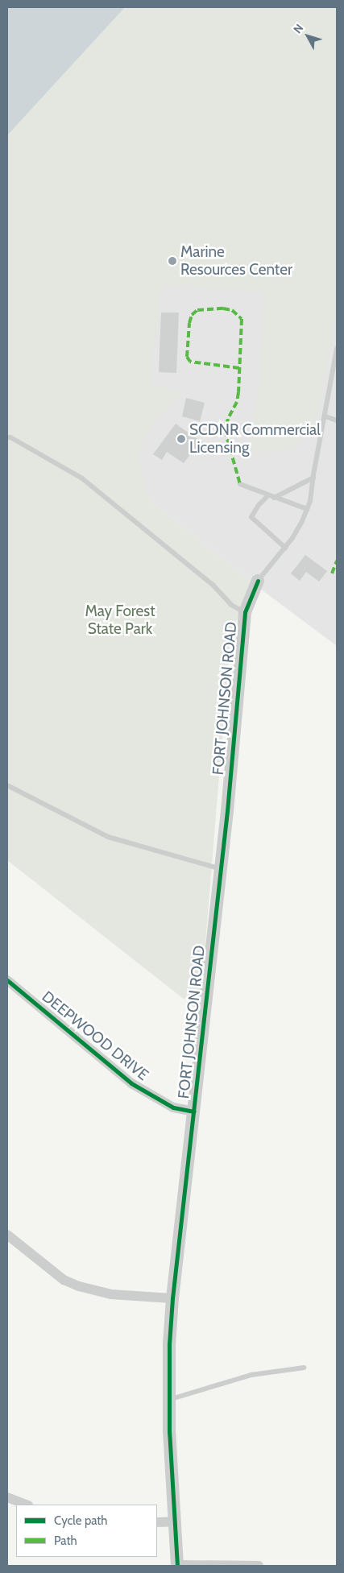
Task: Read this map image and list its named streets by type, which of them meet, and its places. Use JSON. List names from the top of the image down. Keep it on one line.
{"streets":{"street":["FORT JOHNSON ROAD","DEEPWOOD DRIVE"]},"crossings":[["FORT JOHNSON ROAD","DEEPWOOD DRIVE"]],"parks":["May Forest State Park"],"places":["Marine Resources Center","SCDNR Commercial Licensing"],"legend":["Cycle path","Path"],"north":"top left"}
